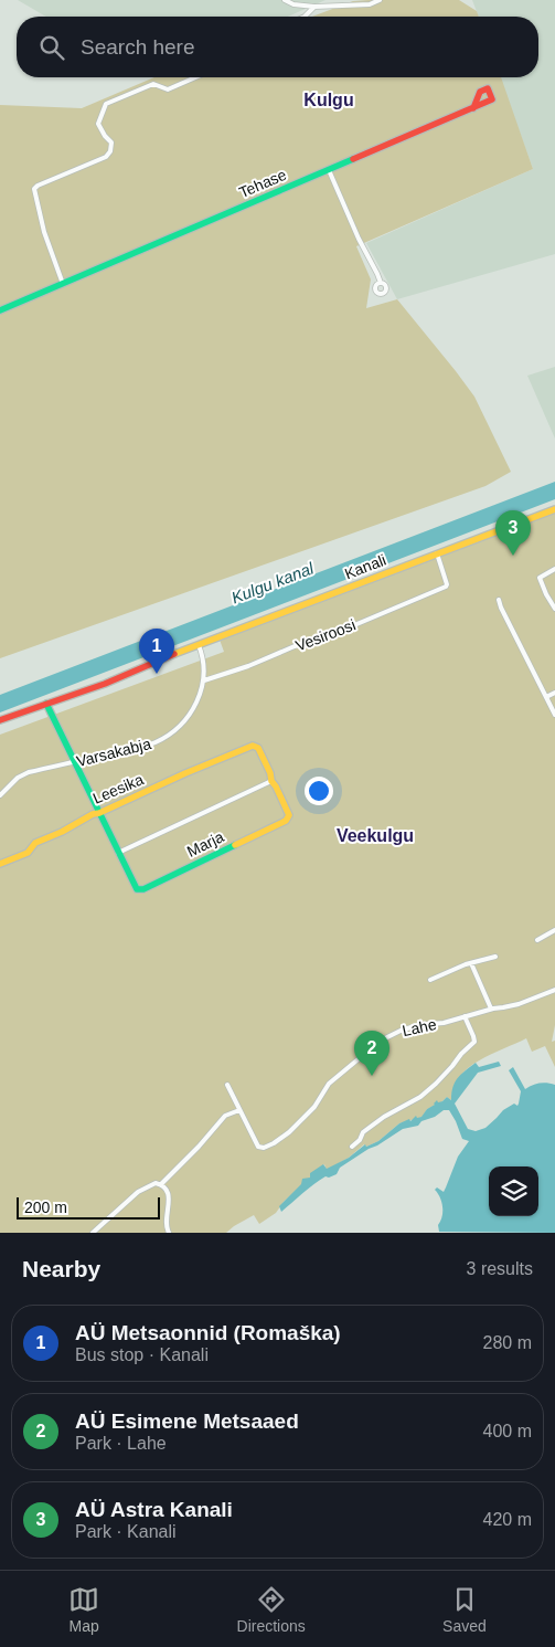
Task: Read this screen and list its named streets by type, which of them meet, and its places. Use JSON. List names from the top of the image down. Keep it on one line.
{"streets":{"street":["Tehase","Kanali","Vesiroosi","Varsakabja","Leesika","Marja","Lahe"]},"crossings":[["Kanali","Vesiroosi"],["Vesiroosi","Varsakabja"],["Leesika","Marja"]],"districts":["Kulgu","Veekulgu"],"water":["Kulgu kanal"],"scale_bar":"200 m","page":{"search":"Search here","pins":["3","1","2"],"scale":"200 m","heading":["Nearby","3 results"],"list":[{"mark":"1","name":"AÜ Metsaonnid (Romaška)","note":"Bus stop · Kanali","value":"280 m"},{"mark":"2","name":"AÜ Esimene Metsaaed","note":"Park · Lahe","value":"400 m"},{"mark":"3","name":"AÜ Astra Kanali","note":"Park · Kanali","value":"420 m"}],"nav":["Map","Directions","Saved"]}}
